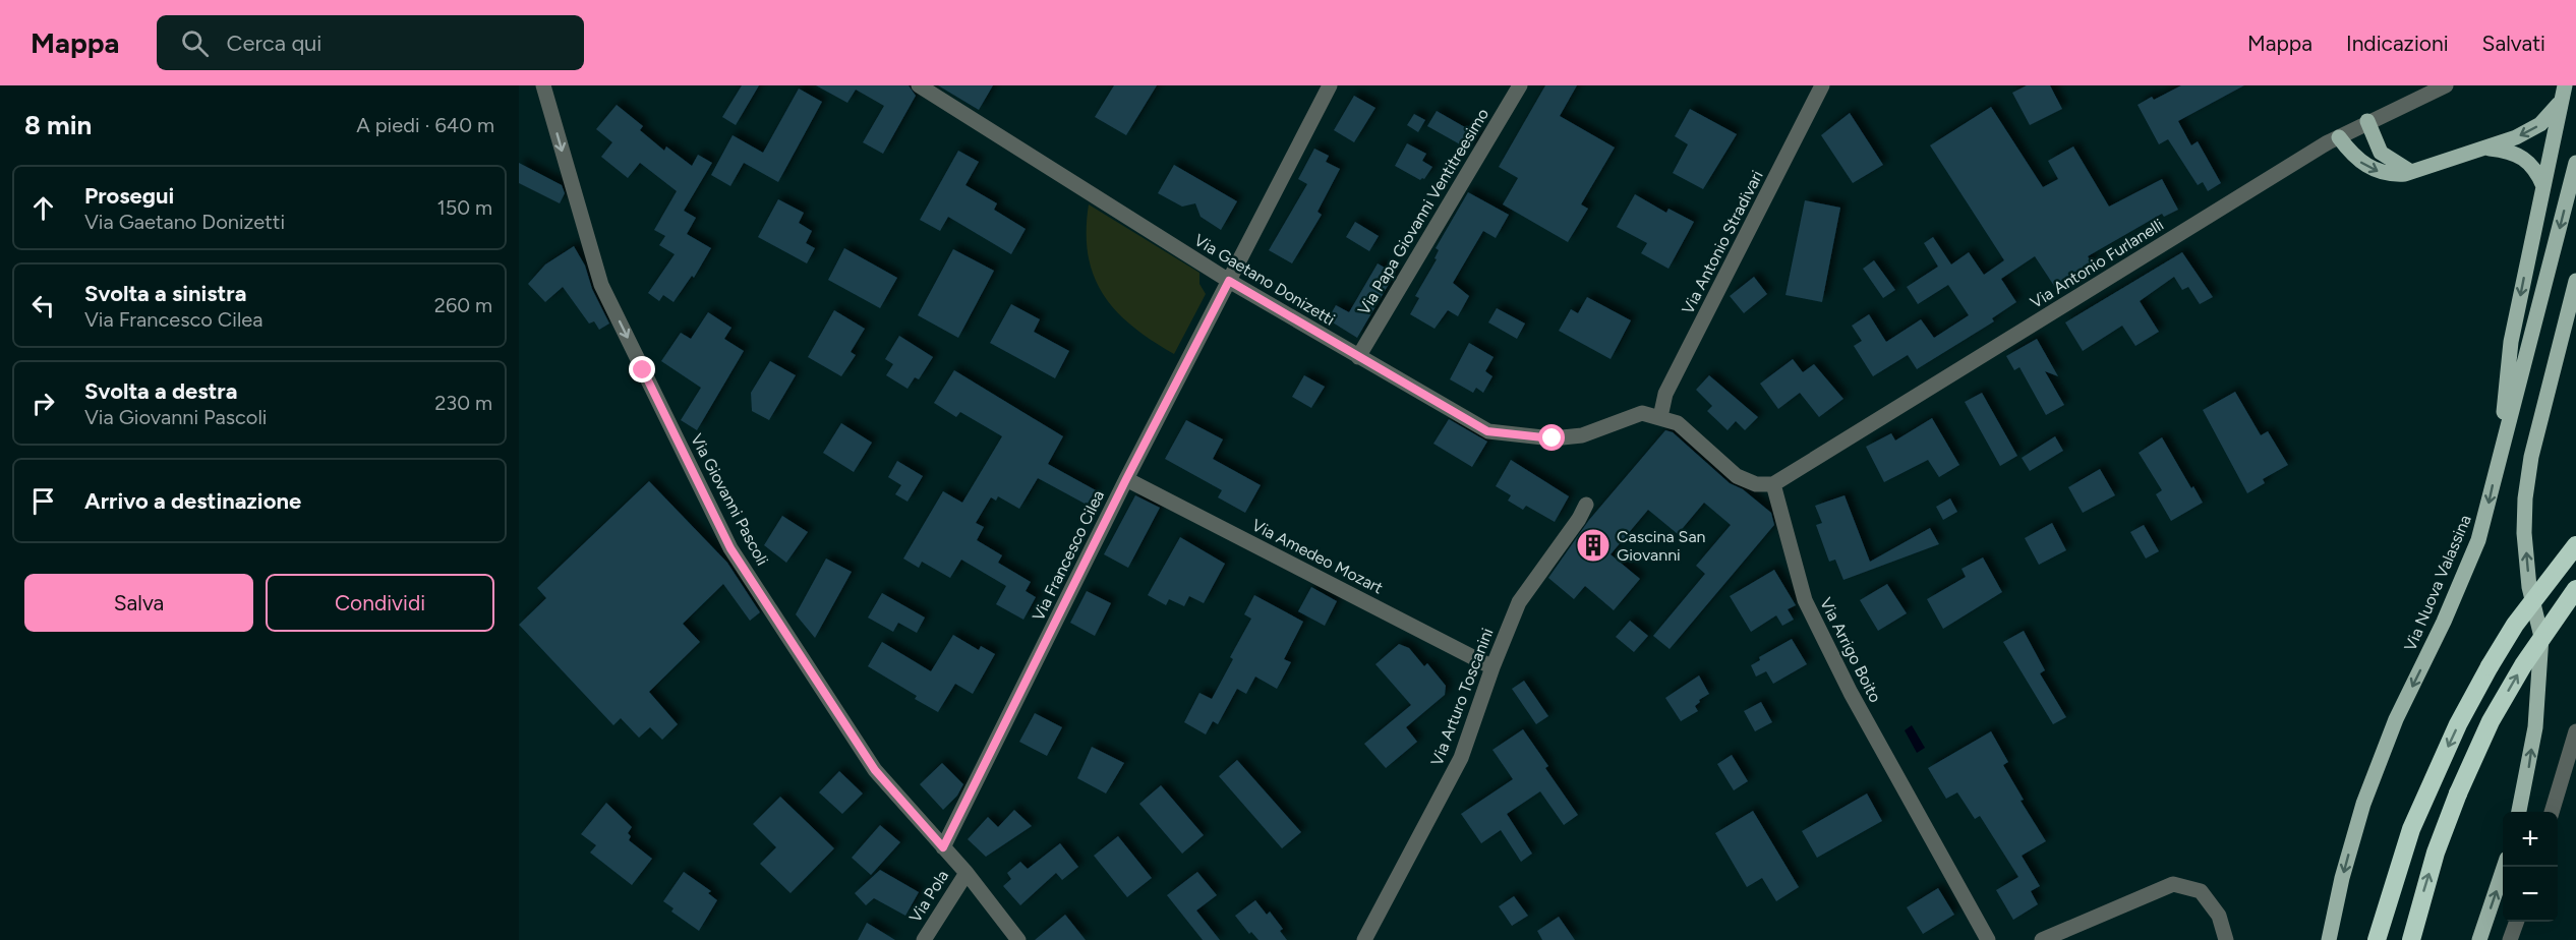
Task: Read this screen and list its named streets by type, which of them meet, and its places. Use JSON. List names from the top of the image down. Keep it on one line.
{"streets":{"main road":["Via Nuova Valassina"],"street":["Via Papa Giovanni Ventitreesimo","Via Antonio Stradivari","Via Antonio Furlanelli","Via Gaetano Donizetti","Via Giovanni Pascoli","Via Francesco Cilea","Via Amedeo Mozart","Via Arrigo Boito","Via Arturo Toscanini","Via Pola"]},"crossings":[["Via Papa Giovanni Ventitreesimo","Via Gaetano Donizetti"],["Via Antonio Stradivari","Via Gaetano Donizetti"],["Via Antonio Furlanelli","Via Arrigo Boito"],["Via Gaetano Donizetti","Via Francesco Cilea"],["Via Giovanni Pascoli","Via Francesco Cilea"],["Via Giovanni Pascoli","Via Pola"],["Via Francesco Cilea","Via Amedeo Mozart"],["Via Amedeo Mozart","Via Arturo Toscanini"]],"one_way":["Via Giovanni Pascoli"],"places":{"building":["Cascina San Giovanni"]},"page":{"header":"Mappa","search":"Cerca qui","nav":["Mappa","Indicazioni","Salvati"],"heading":["8 min","A piedi · 640 m"],"list":[["Prosegui","Via Gaetano Donizetti","150 m"],["Svolta a sinistra","Via Francesco Cilea","260 m"],["Svolta a destra","Via Giovanni Pascoli","230 m"],"Arrivo a destinazione"],"buttons":["Salva","Condividi"],"map_buttons":["+","−"]}}
